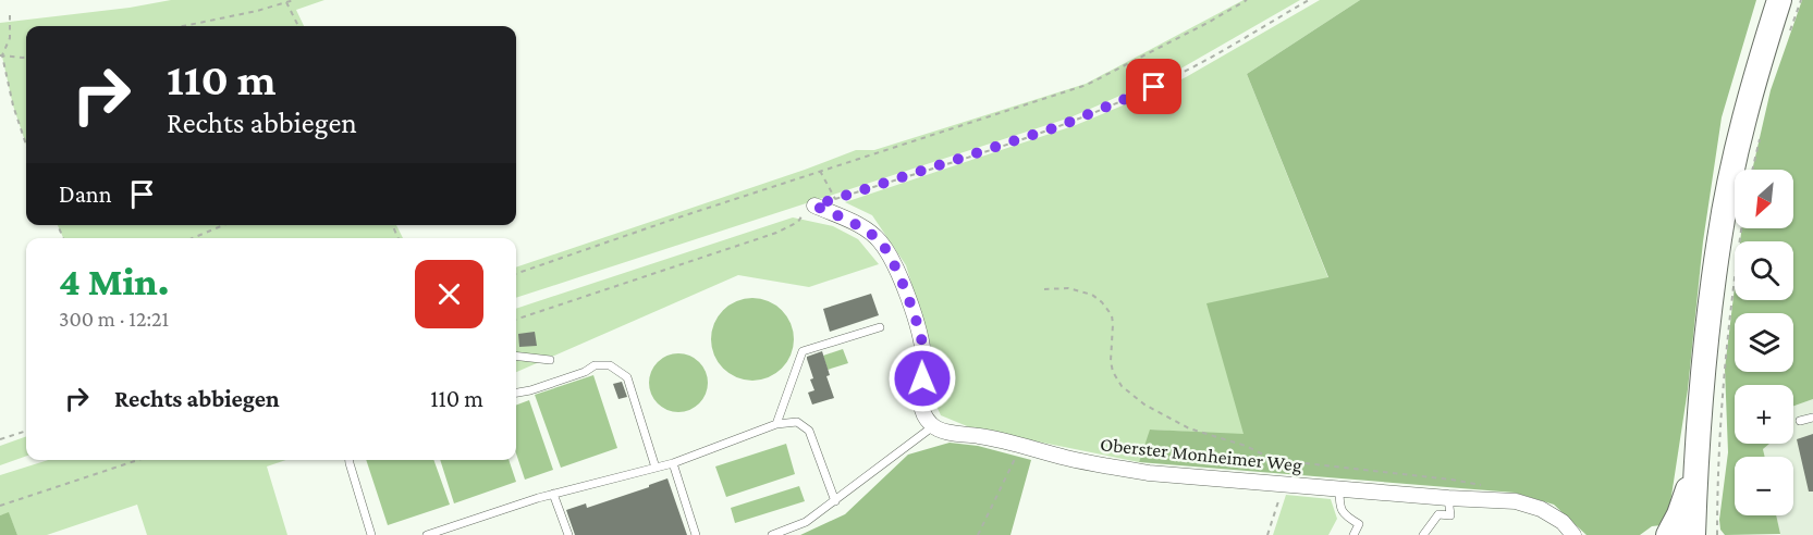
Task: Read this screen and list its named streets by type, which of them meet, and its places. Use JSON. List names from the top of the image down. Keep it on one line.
{"streets":{"street":["Oberster Monheimer Weg"]},"north":"bottom left","page":{"turn":["110 m","Rechts abbiegen"],"then":"Dann","map_buttons":["+","−"],"heading":["4 Min.","300 m · 12:21"],"list":[{"name":"Rechts abbiegen","value":"110 m"}]}}
